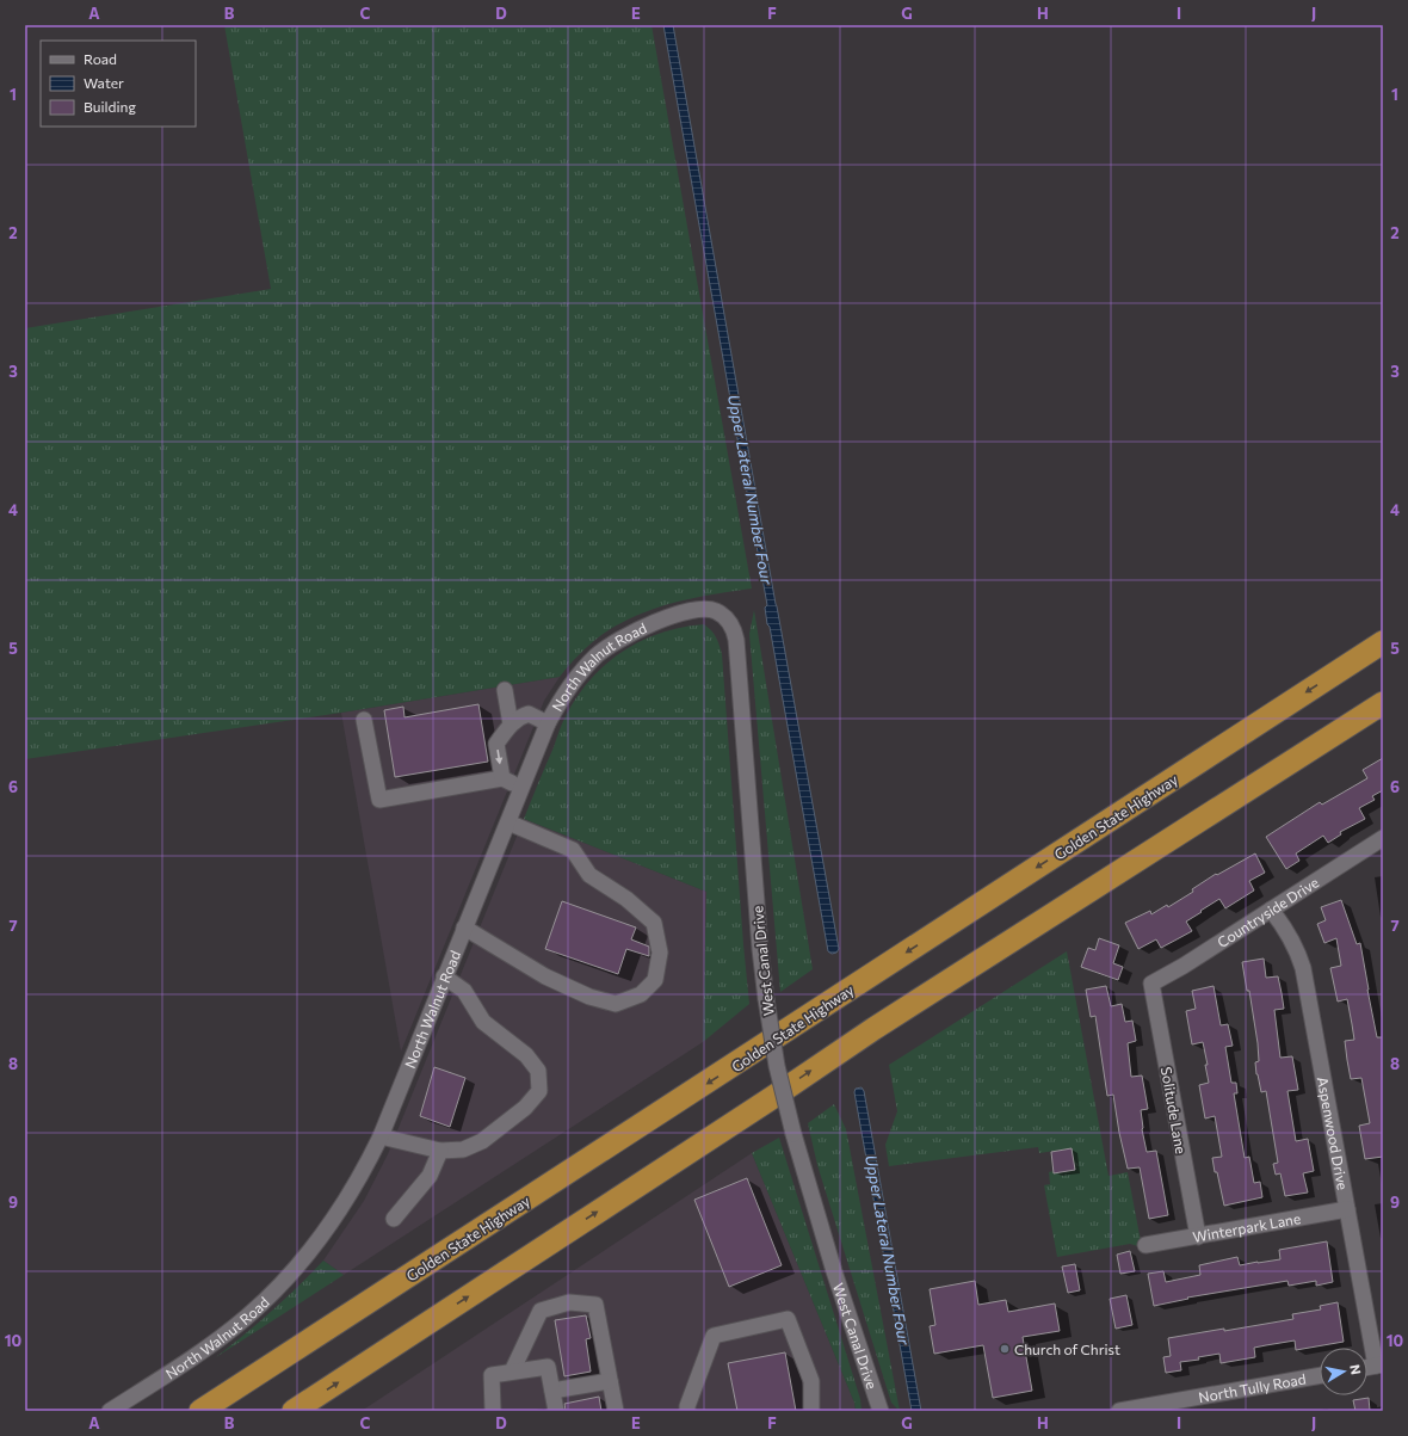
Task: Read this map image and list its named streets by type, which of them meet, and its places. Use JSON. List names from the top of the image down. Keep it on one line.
{"streets":{"highway":["Golden State Highway"],"street":["North Walnut Road","Countryside Drive","West Canal Drive","Solitude Lane","Aspenwood Drive","Winterpark Lane","North Tully Road"]},"crossings":[["North Walnut Road","West Canal Drive"],["Countryside Drive","Solitude Lane"],["Countryside Drive","Aspenwood Drive"],["Solitude Lane","Winterpark Lane"],["Aspenwood Drive","Winterpark Lane"]],"water":["Upper Lateral Number Four"],"places":["Church of Christ"],"legend":["Road","Water","Building"],"north":"right","grid":{"columns":["A","B","C","D","E","F","G","H","I","J"],"rows":["1","2","3","4","5","6","7","8","9","10"]}}
